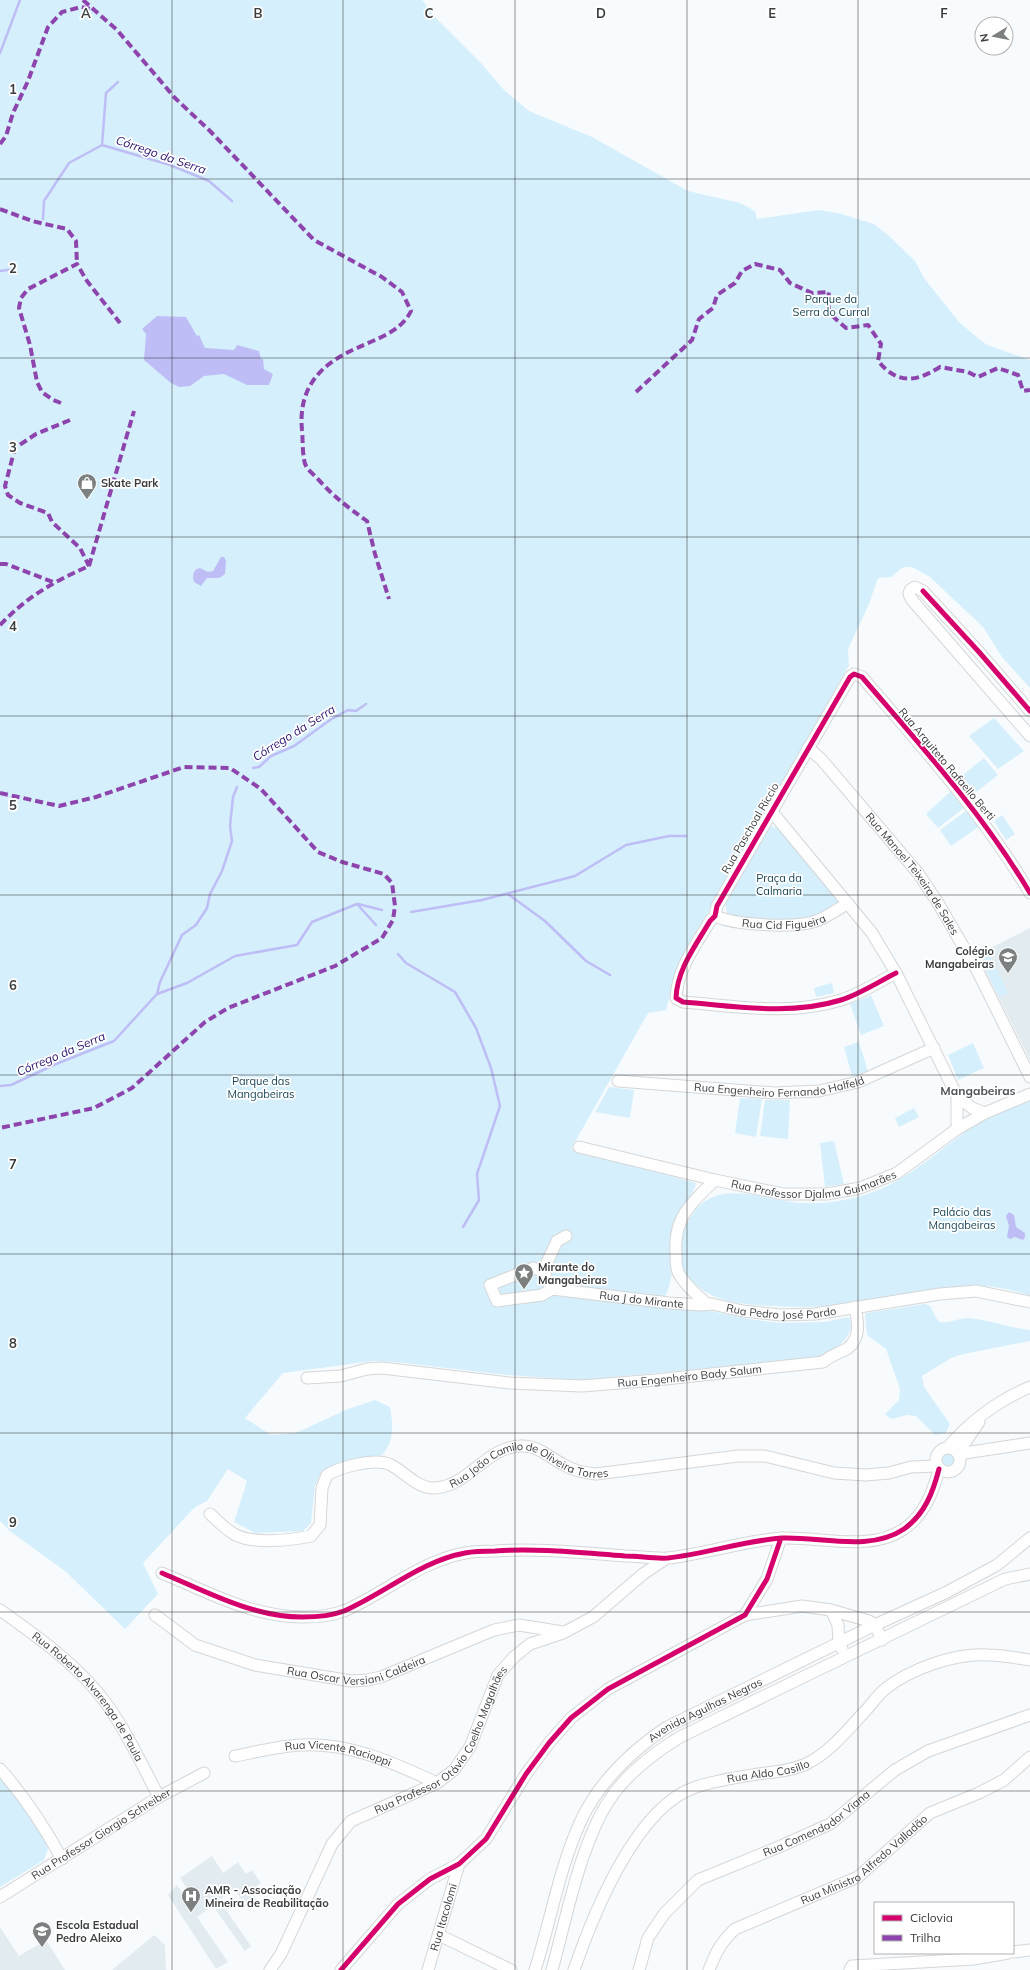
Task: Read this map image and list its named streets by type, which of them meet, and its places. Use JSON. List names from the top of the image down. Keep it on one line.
{"streets":{"street":["Rua Arquiteto Rafaello Berti","Rua Paschoal Riccio","Rua Manoel Teixeira de Sales","Rua Cid Figueira","Rua Engenheiro Fernando Halfeld","Rua Professor Djalma Guimarães","Rua J do Mirante","Rua Pedro José Pardo","Rua Engenheiro Bady Salum","Rua João Camilo de Oliveira Torres","Rua Oscar Versiani Caldeira","Rua Roberto Alvarenga de Paula","Avenida Agulhas Negras","Rua Professor Otávio Coelho Magalhães","Rua Vicente Racioppi","Rua Aldo Casillo","Rua Comendador Viana","Rua Professor Giorgio Schreiber","Rua Ministro Alfredo Valladão","Rua Itacolomi"]},"crossings":[["Rua Arquiteto Rafaello Berti","Rua Paschoal Riccio"],["Rua Paschoal Riccio","Rua Manoel Teixeira de Sales"],["Rua Paschoal Riccio","Rua Cid Figueira"],["Rua J do Mirante","Rua Pedro José Pardo"],["Rua Pedro José Pardo","Rua Engenheiro Bady Salum"],["Rua Oscar Versiani Caldeira","Rua Professor Otávio Coelho Magalhães"],["Rua Roberto Alvarenga de Paula","Rua Professor Giorgio Schreiber"],["Rua Professor Otávio Coelho Magalhães","Rua Vicente Racioppi"]],"districts":["Mangabeiras"],"water":["Córrego da Serra"],"parks":["Parque da Serra do Curral","Praça da Calmaria","Parque das Mangabeiras","Palácio das Mangabeiras"],"places":{"shop":["Skate Park"],"school or university":["Colégio Mangabeiras","Escola Estadual Pedro Aleixo"],"place":["Mirante do Mangabeiras"],"hospital":["AMR - Associação Mineira de Reabilitação"]},"legend":["Ciclovia","Trilha"],"north":"left","grid":{"columns":["A","B","C","D","E","F"],"rows":["1","2","3","4","5","6","7","8","9"]}}
